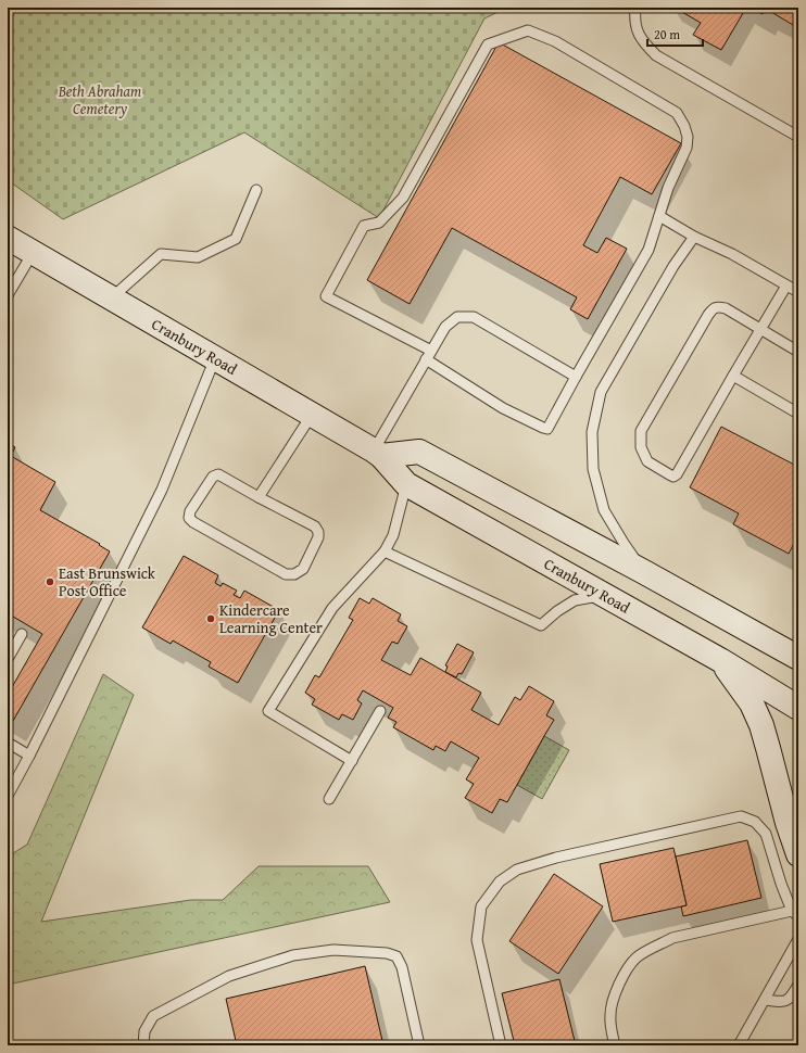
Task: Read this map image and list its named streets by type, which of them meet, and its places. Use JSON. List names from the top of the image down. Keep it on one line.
{"streets":{"main road":["Cranbury Road"]},"parks":["Beth Abraham Cemetery"],"places":["East Brunswick Post Office","Kindercare Learning Center"],"scale_bar":"20 m"}
